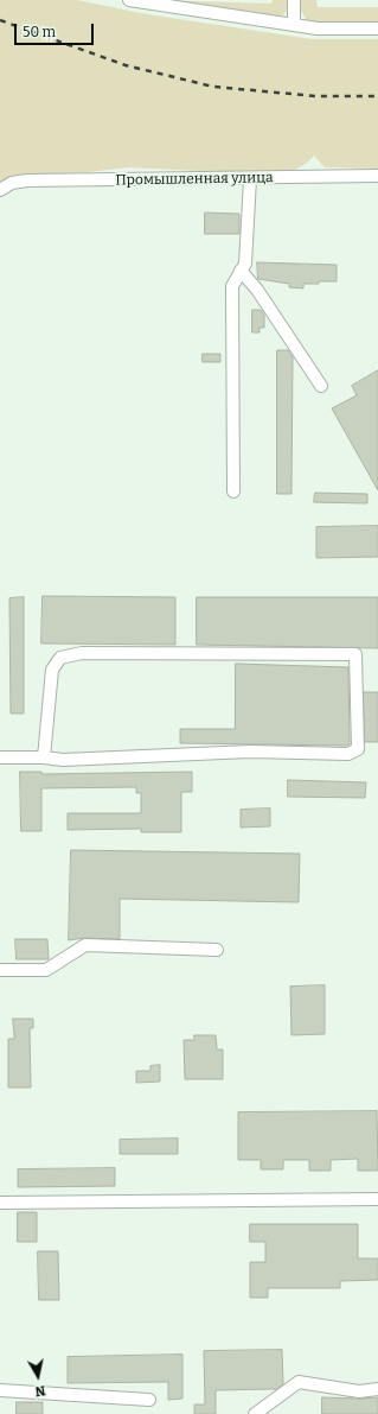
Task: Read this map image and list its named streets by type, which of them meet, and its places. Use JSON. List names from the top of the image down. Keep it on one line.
{"streets":{"street":["Промышленная улица"]},"scale_bar":"50 m","north":"bottom"}
